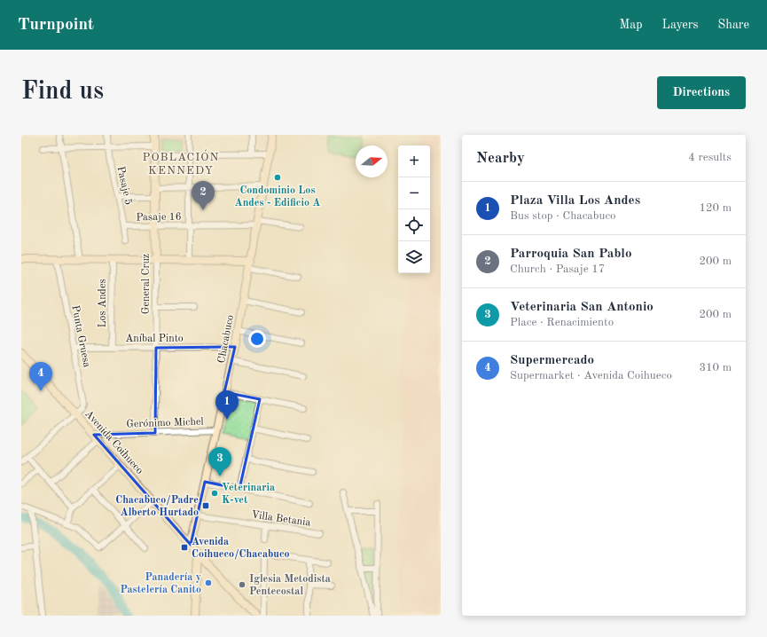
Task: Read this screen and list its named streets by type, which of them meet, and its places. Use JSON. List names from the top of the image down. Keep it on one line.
{"streets":{"street":["Pasaje 5","Pasaje 16","General Cruz","Los Andes","Punta Gruesa","Aníbal Pinto","Chacabuco","Gerónimo Michel","Avenida Coihueco","Villa Betania"]},"crossings":[["Pasaje 5","Pasaje 16"],["Pasaje 16","General Cruz"],["Pasaje 16","Chacabuco"],["General Cruz","Aníbal Pinto"],["General Cruz","Gerónimo Michel"],["Los Andes","Aníbal Pinto"],["Punta Gruesa","Aníbal Pinto"],["Punta Gruesa","Avenida Coihueco"],["Aníbal Pinto","Chacabuco"],["Chacabuco","Gerónimo Michel"],["Chacabuco","Avenida Coihueco"],["Chacabuco","Villa Betania"],["Gerónimo Michel","Avenida Coihueco"]],"districts":["POBLACIÓN KENNEDY"],"places":{"other":["Condominio Los Andes - Edificio A","Veterinaria K-vet","Panadería y Pastelería Canito","Iglesia Metodista Pentecostal"],"transit":["Chacabuco/Padre Alberto Hurtado","Avenida Coihueco/Chacabuco"]},"north":"right","page":{"header":"Turnpoint","nav":["Map","Layers","Share"],"buttons":"Directions","title":"Find us","heading":["Nearby","4 results"],"map_buttons":["+","−"],"pins":["2","4","1","3"],"list":[{"mark":"1","name":"Plaza Villa Los Andes","note":"Bus stop · Chacabuco","value":"120 m"},{"mark":"2","name":"Parroquia San Pablo","note":"Church · Pasaje 17","value":"200 m"},{"mark":"3","name":"Veterinaria San Antonio","note":"Place · Renacimiento","value":"200 m"},{"mark":"4","name":"Supermercado","note":"Supermarket · Avenida Coihueco","value":"310 m"}]}}
